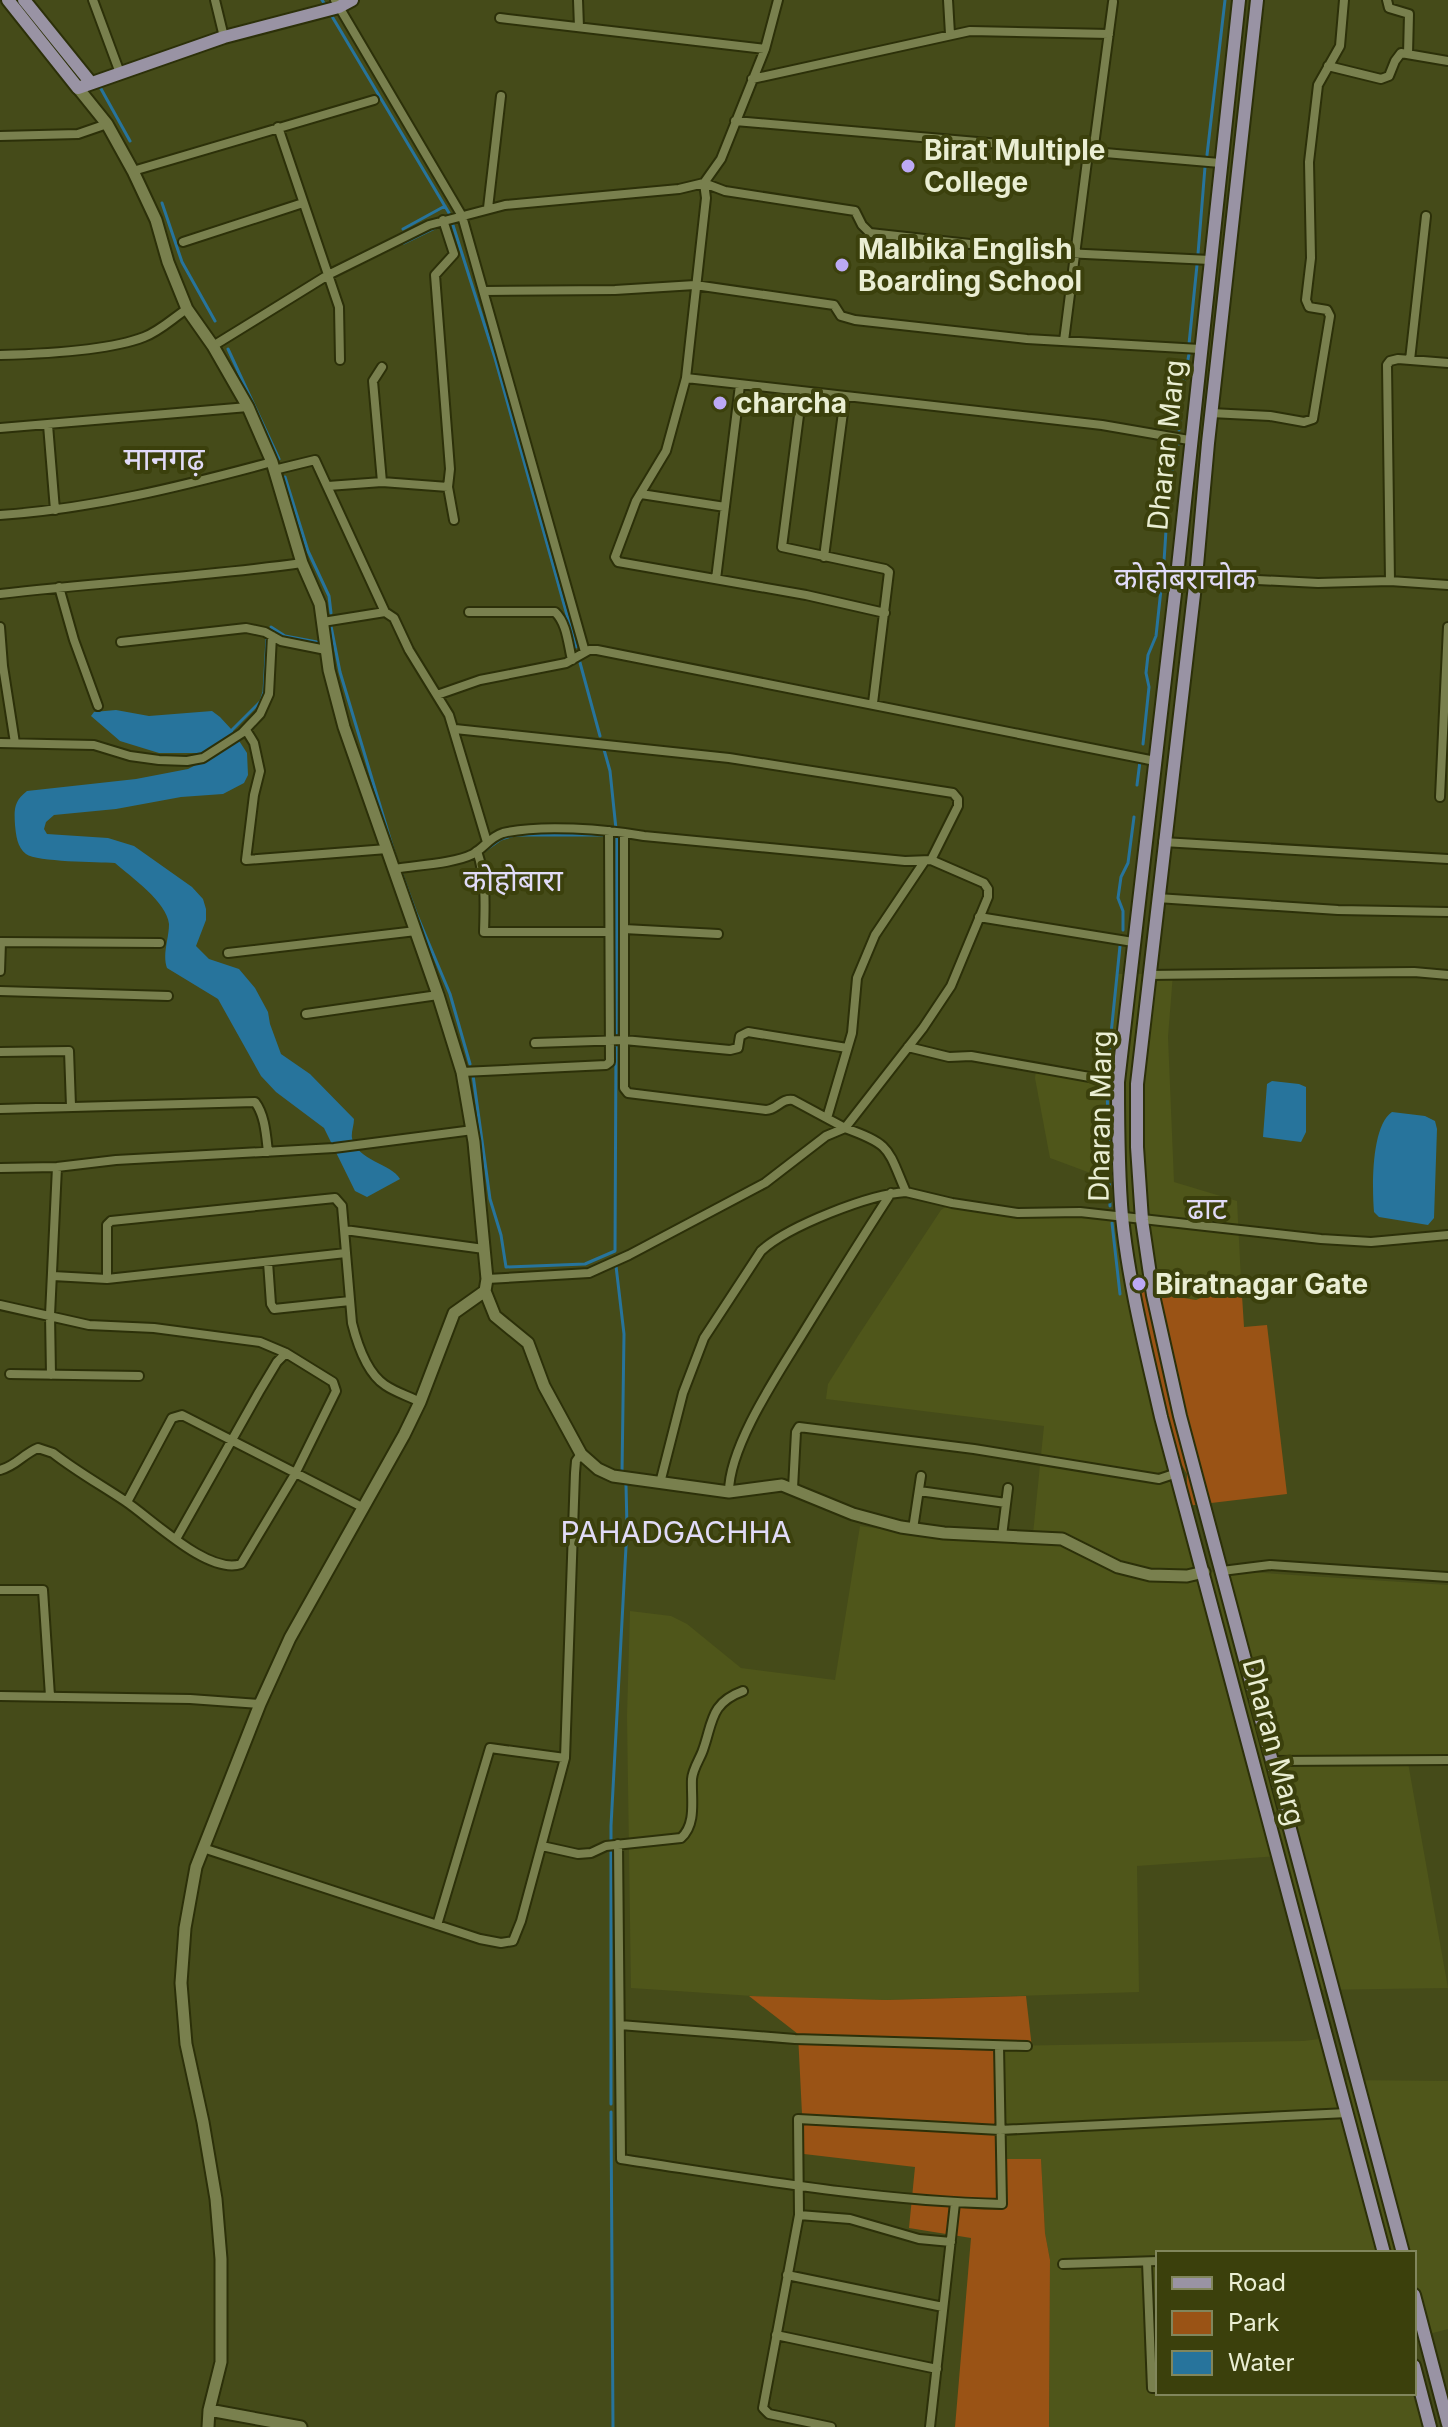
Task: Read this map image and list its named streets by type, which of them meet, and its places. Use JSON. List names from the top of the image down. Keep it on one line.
{"streets":{"main road":["Dharan Marg"]},"districts":["मानगढ़","कोहोबराचोक","कोहोबारा","ढाट","PAHADGACHHA"],"places":["Birat Multiple College","Malbika English Boarding School","charcha","Biratnagar Gate"],"legend":["Road","Park","Water"]}
